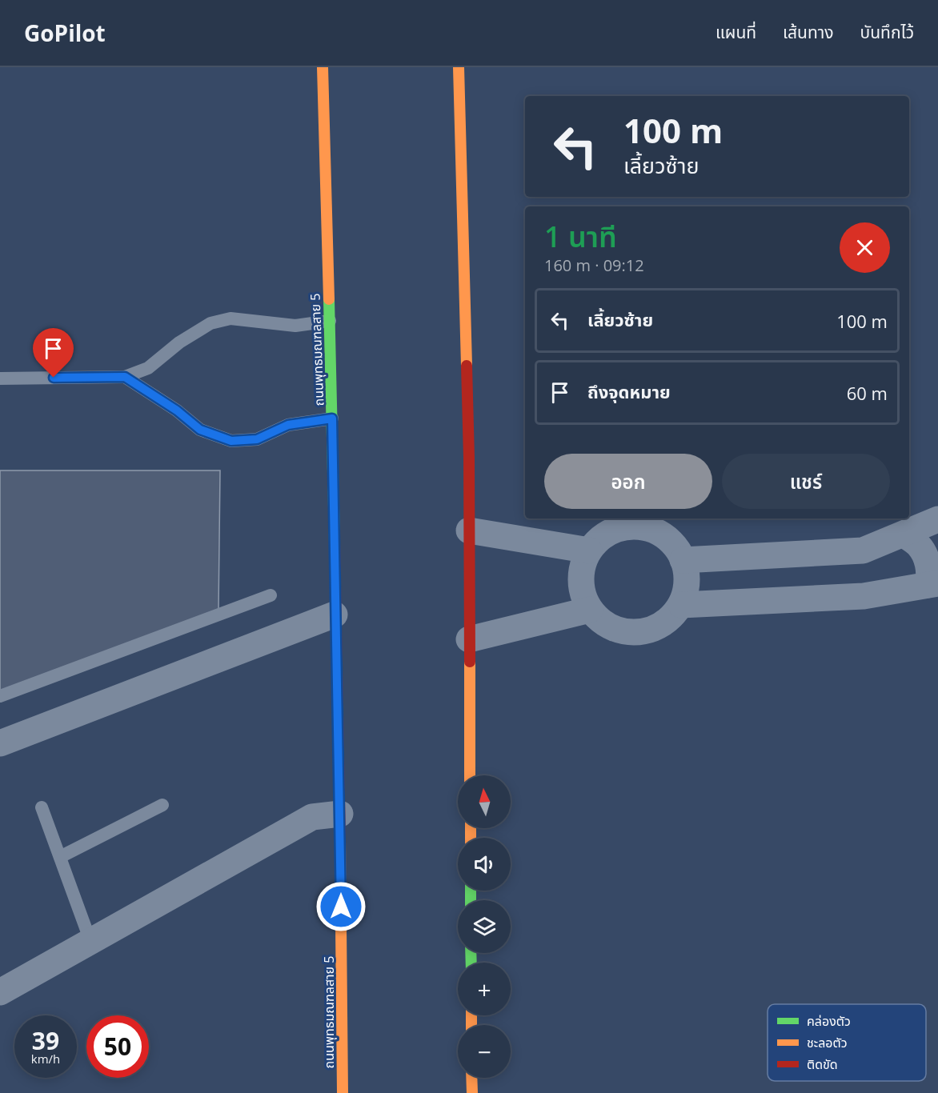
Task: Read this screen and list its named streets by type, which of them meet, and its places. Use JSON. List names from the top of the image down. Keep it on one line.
{"streets":{"main road":["ถนนพุทธมณฑลสาย 5"]},"legend":["คล่องตัว","ชะลอตัว","ติดขัด"],"north":"top","page":{"header":"GoPilot","nav":["แผนที่","เส้นทาง","บันทึกไว้"],"turn":["100 m","เลี้ยวซ้าย"],"heading":["1 นาที","160 m · 09:12"],"list":[{"name":"เลี้ยวซ้าย","value":"100 m"},{"name":"ถึงจุดหมาย","value":"60 m"}],"buttons":["ออก","แชร์"],"map_buttons":["+","−"],"speed":"39 km/h","limit":"50"}}
